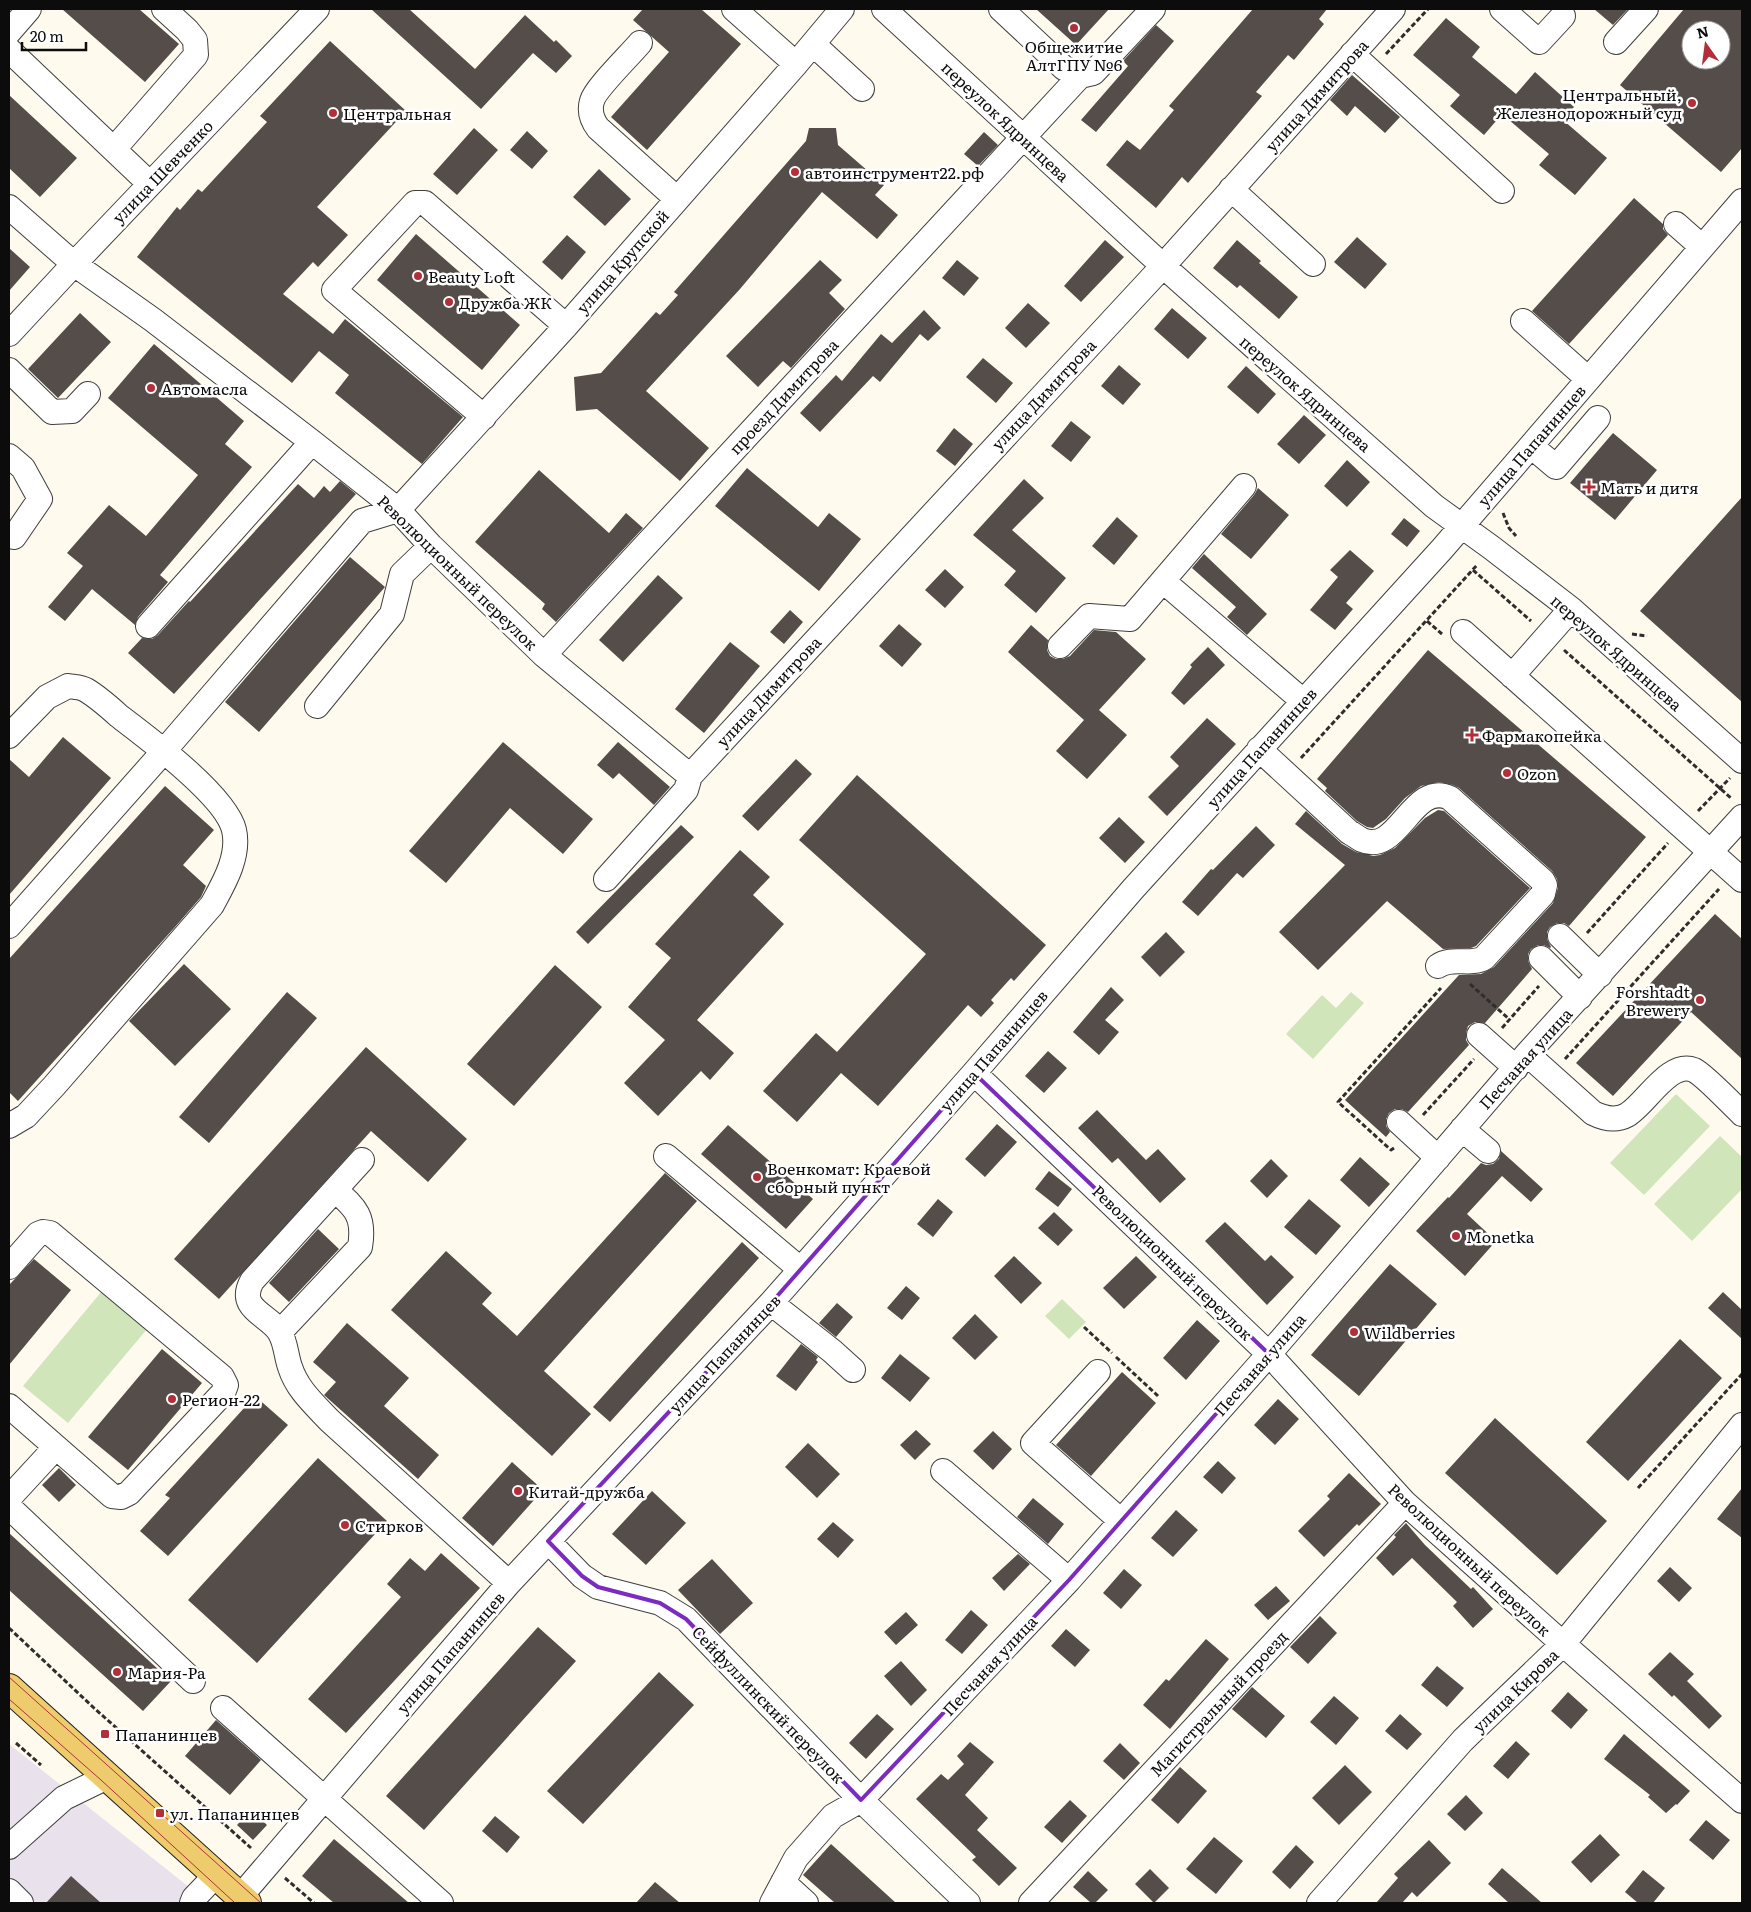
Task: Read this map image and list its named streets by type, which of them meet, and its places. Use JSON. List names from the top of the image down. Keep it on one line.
{"streets":{"street":["улица Димитрова","переулок Ядринцева","улица Шевченко","улица Крупской","проезд Димитрова","улица Папанинцев","Революционный переулок","Песчаная улица","улица Кирова","Магистральный проезд","Сейфуллинский переулок"]},"crossings":[["улица Димитрова","переулок Ядринцева"],["улица Димитрова","Революционный переулок"],["переулок Ядринцева","проезд Димитрова"],["переулок Ядринцева","улица Папанинцев"],["улица Шевченко","Революционный переулок"],["улица Крупской","Революционный переулок"],["проезд Димитрова","Революционный переулок"],["улица Папанинцев","Революционный переулок"],["улица Папанинцев","Сейфуллинский переулок"],["Революционный переулок","Песчаная улица"],["Революционный переулок","улица Кирова"],["Революционный переулок","Магистральный проезд"],["Песчаная улица","Сейфуллинский переулок"]],"places":{"other":["Общежитие АлтГПУ №6","Центральный, Железнодорожный суд","Центральная","автоинструмент22.рф","Beauty Loft","Дружба ЖК","Автомасла","Ozon","Forshtadt Brewery","Военкомат: Краевой сборный пункт","Monetka","Wildberries","Регион-22","Китай-дружба","Стирков","Мария-Ра"],"health":["Мать и дитя","Фармакопейка"],"transit":["Папанинцев","ул. Папанинцев"]},"scale_bar":"20 m","north":"top"}
